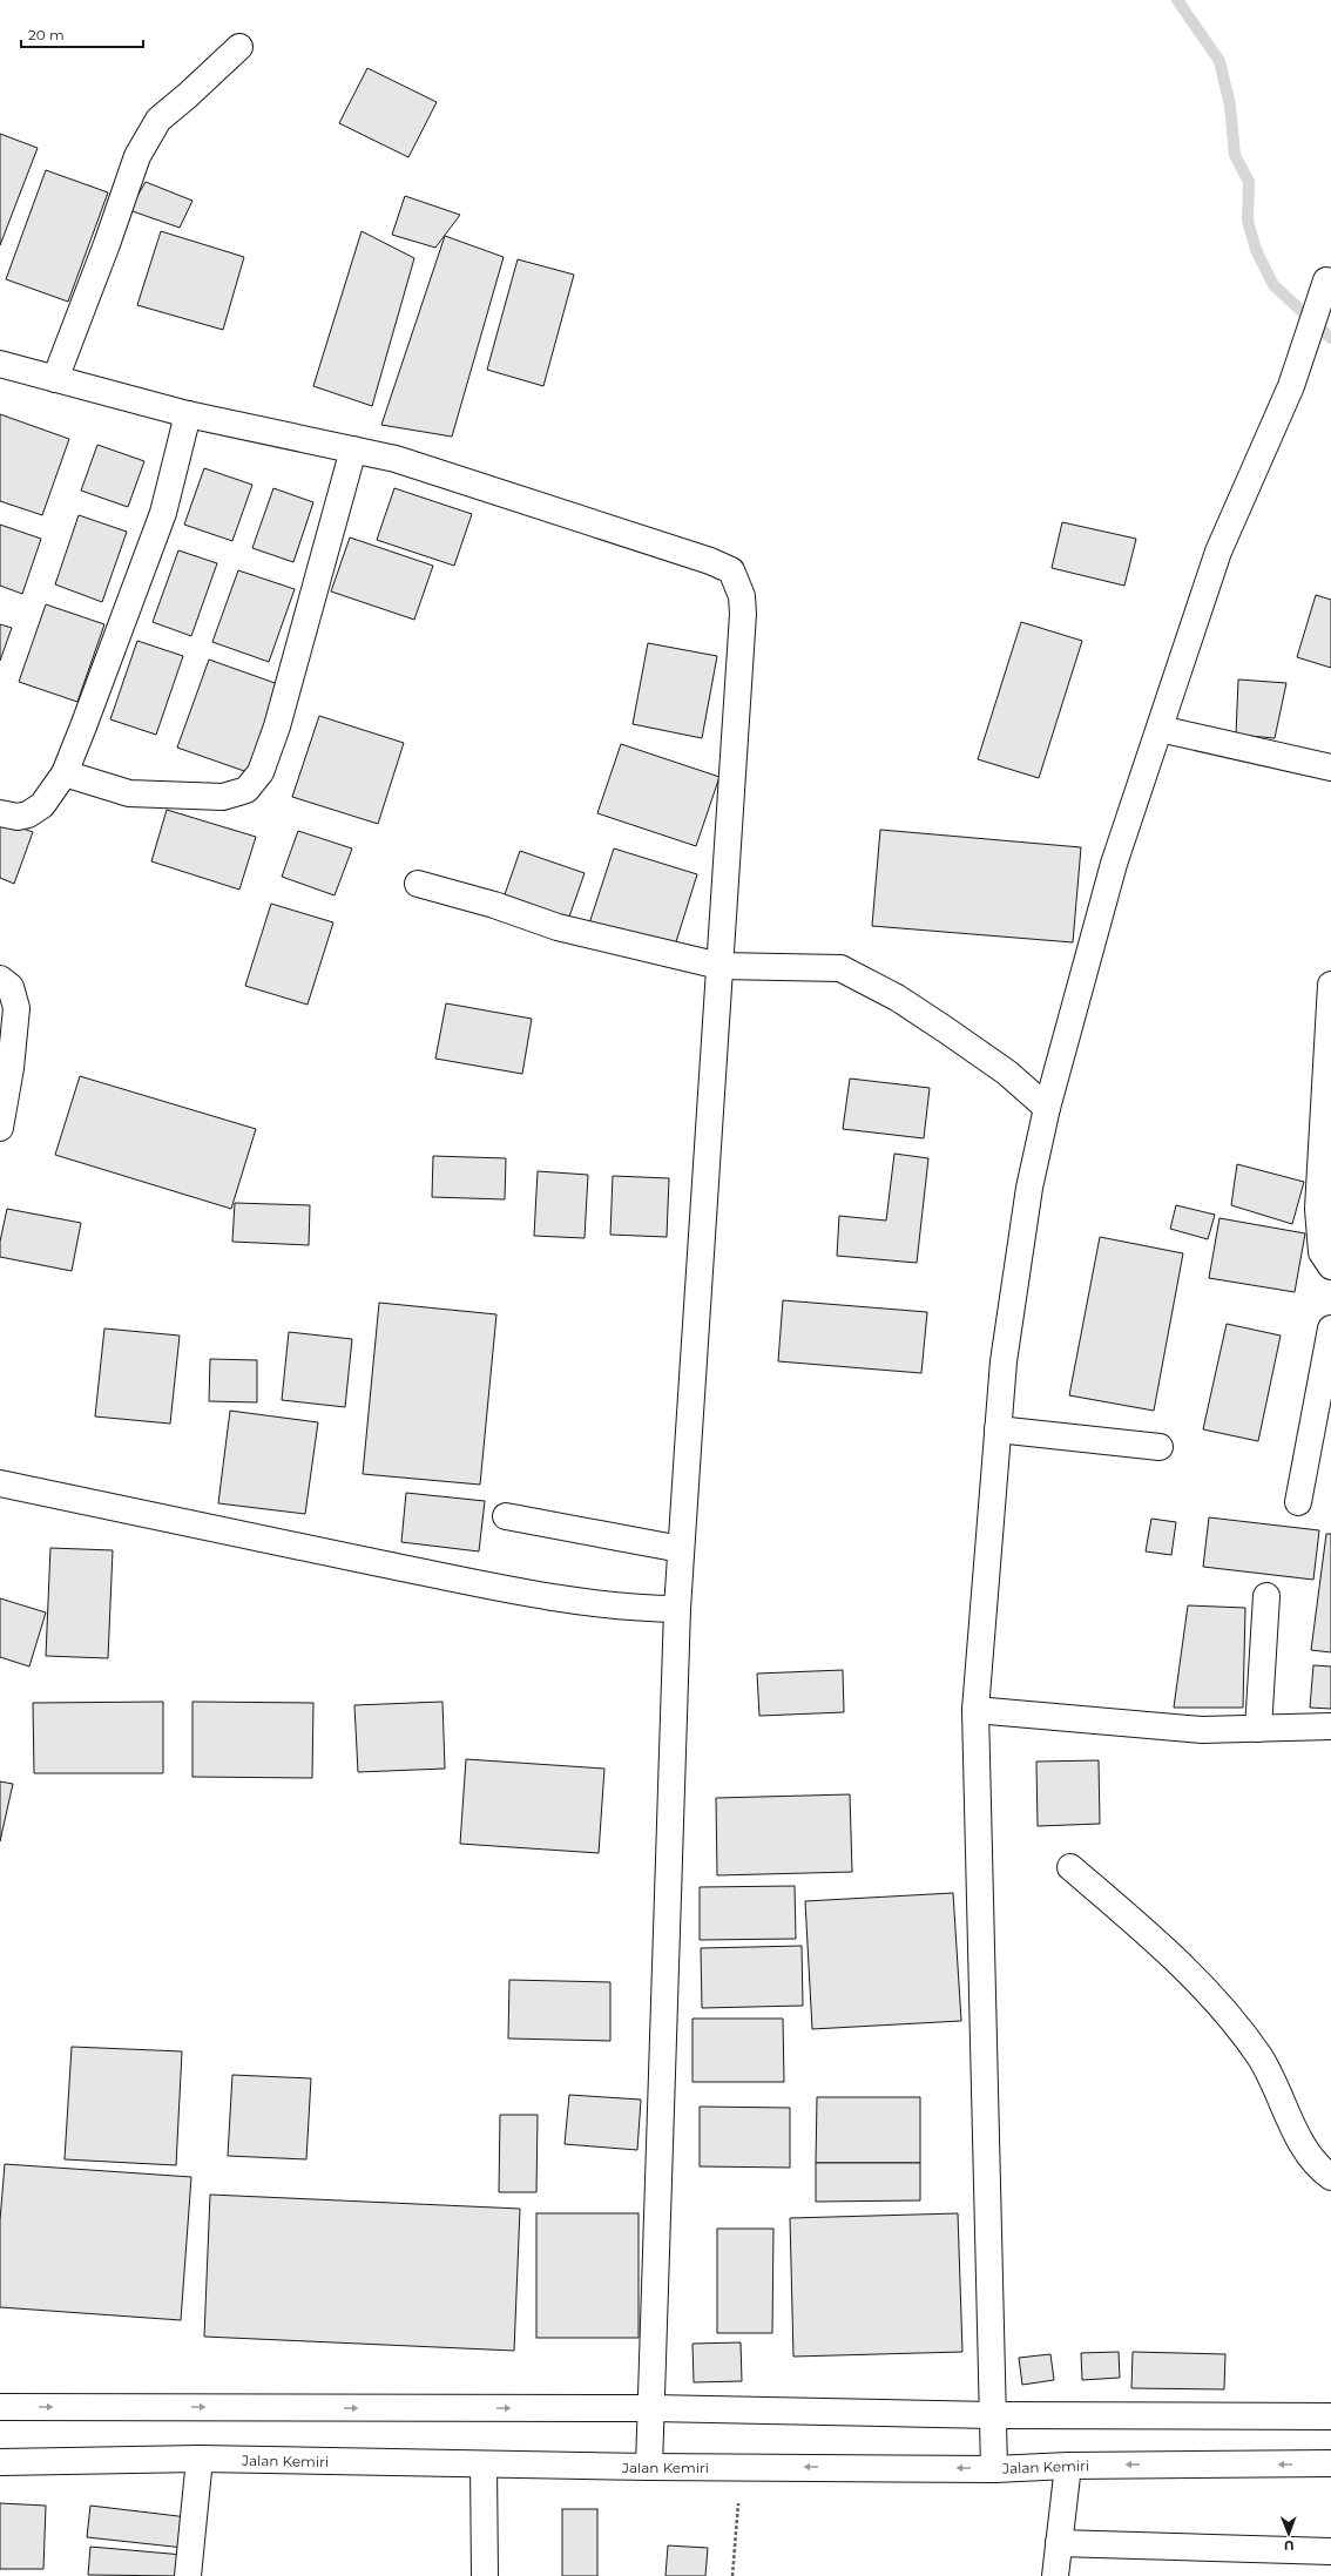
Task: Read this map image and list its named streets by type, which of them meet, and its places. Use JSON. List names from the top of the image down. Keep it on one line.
{"streets":{"main road":["Jalan Kemiri"]},"scale_bar":"20 m","north":"bottom"}
